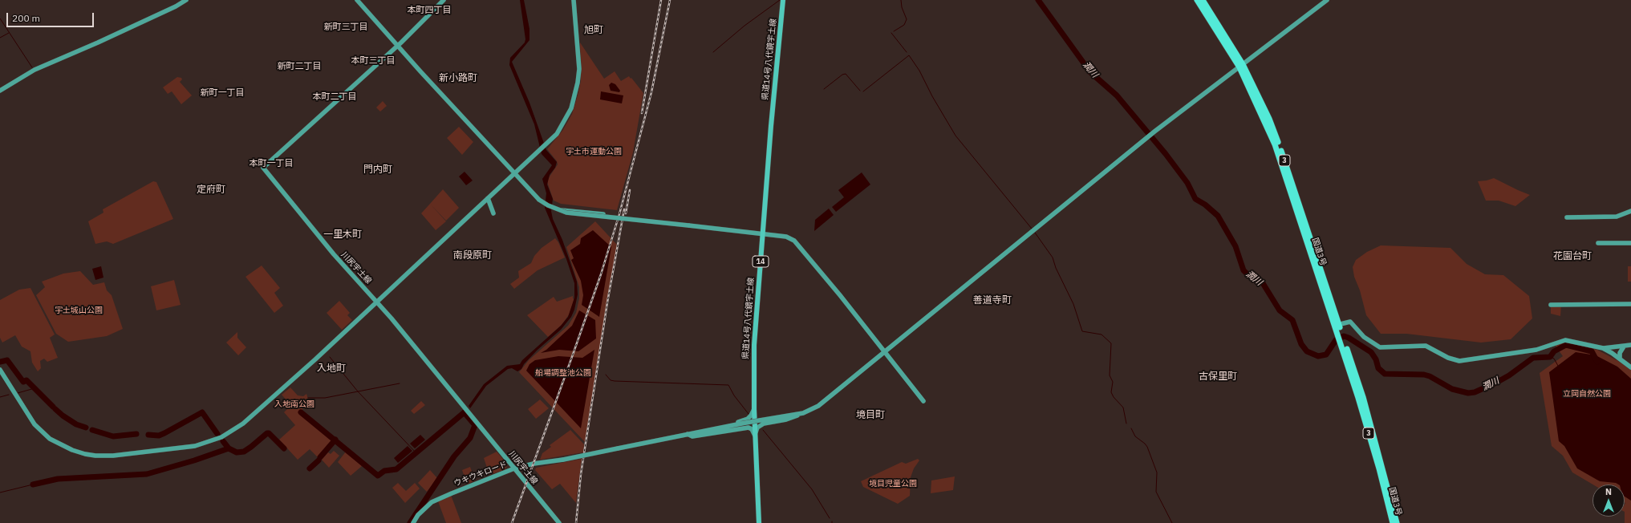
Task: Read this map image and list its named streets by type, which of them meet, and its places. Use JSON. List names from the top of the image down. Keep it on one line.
{"streets":{"highway":["3","国道3号"],"main road":["県道14号八代鏡宇土線","14"],"street":["川尻宇土線","ウキウキロード"]},"crossings":[["川尻宇土線","ウキウキロード"]],"districts":["本町四丁目","新町三丁目","旭町","本町三丁目","新町二丁目","新小路町","新町一丁目","本町二丁目","本町一丁目","門内町","定府町","一里木町","南段原町","花園台町","善道寺町","入地町","古保里町","境目町"],"water":["潤川"],"parks":["宇土市運動公園","宇土城山公園","船場調整池公園","立岡自然公園","入地南公園","境目児童公園"],"scale_bar":"200 m","north":"top"}
